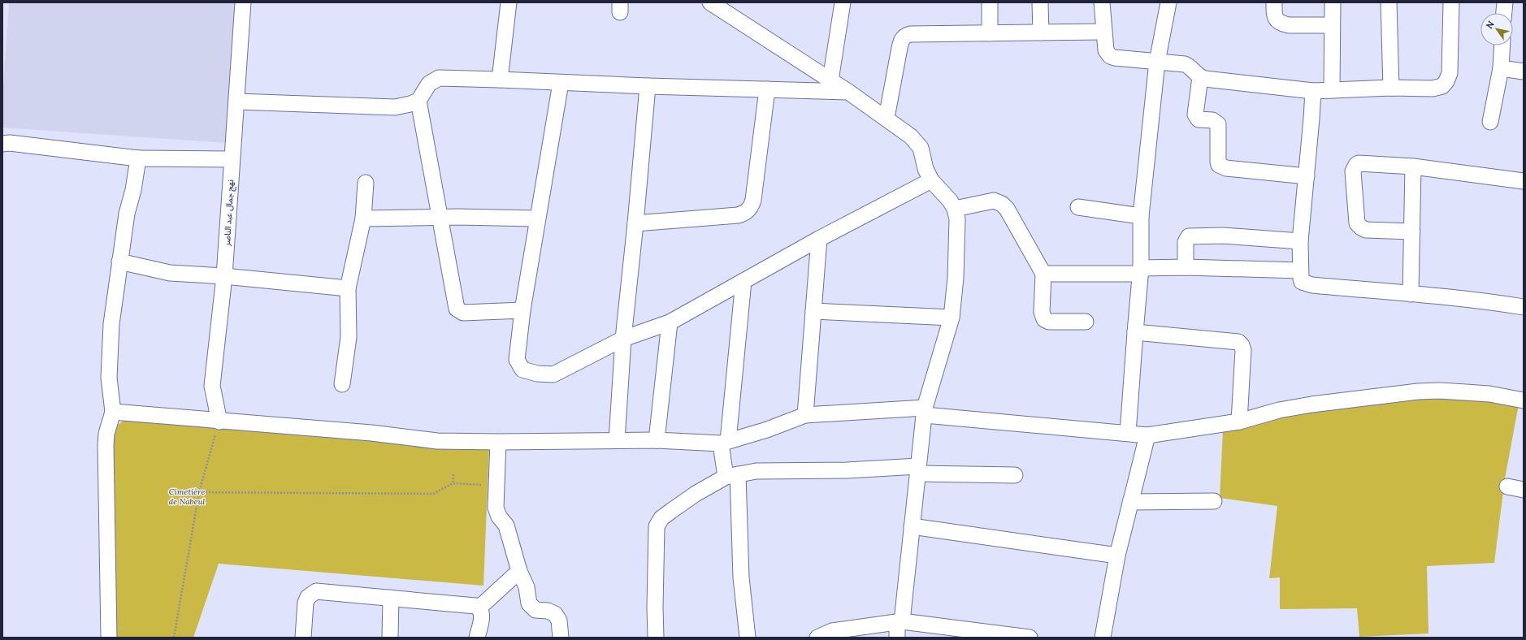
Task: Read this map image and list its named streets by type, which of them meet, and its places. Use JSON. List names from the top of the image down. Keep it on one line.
{"streets":{"street":["نهج جمال عبد الناصر"]},"parks":["Cimetière de Nabeul"],"north":"top left"}
